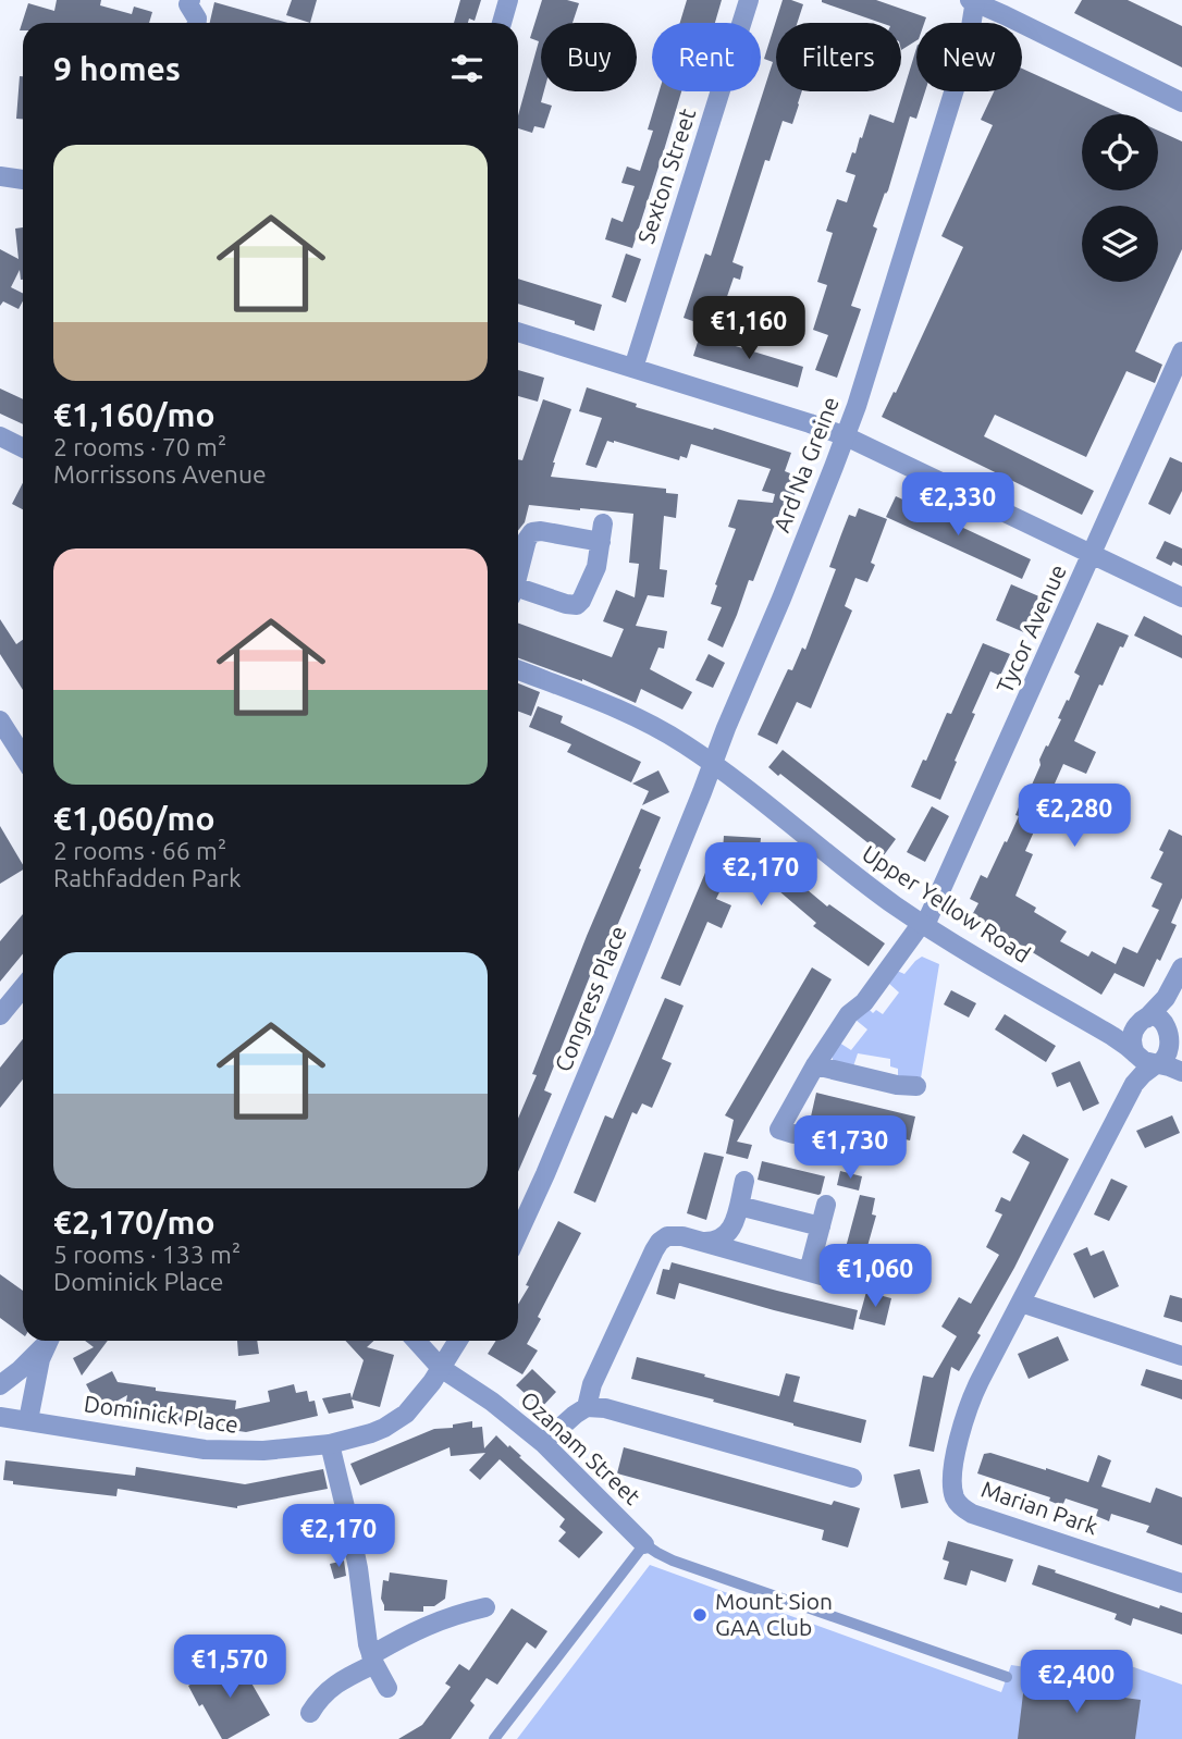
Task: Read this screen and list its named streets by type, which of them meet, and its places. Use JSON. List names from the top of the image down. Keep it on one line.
{"streets":{"street":["Sexton Street","Ard Na Greine","Tycor Avenue","Upper Yellow Road","Congress Place","Dominick Place","Ozanam Street","Marian Park"]},"crossings":[["Ard Na Greine","Upper Yellow Road"],["Ard Na Greine","Congress Place"],["Tycor Avenue","Upper Yellow Road"],["Upper Yellow Road","Congress Place"],["Upper Yellow Road","Marian Park"],["Dominick Place","Ozanam Street"]],"places":["Mount Sion GAA Club"],"page":{"chip":["Buy","Rent","Filters","New"],"heading":"9 homes","list":[{"name":"€1,160/mo","note":"2 rooms · 70 m² · Morrissons Avenue"},{"name":"€1,060/mo","note":"2 rooms · 66 m² · Rathfadden Park"},{"name":"€2,170/mo","note":"5 rooms · 133 m² · Dominick Place"}],"price":["€1,160","€2,330","€2,280","€2,170","€1,730","€1,060","€2,170","€1,570","€2,400"]}}
